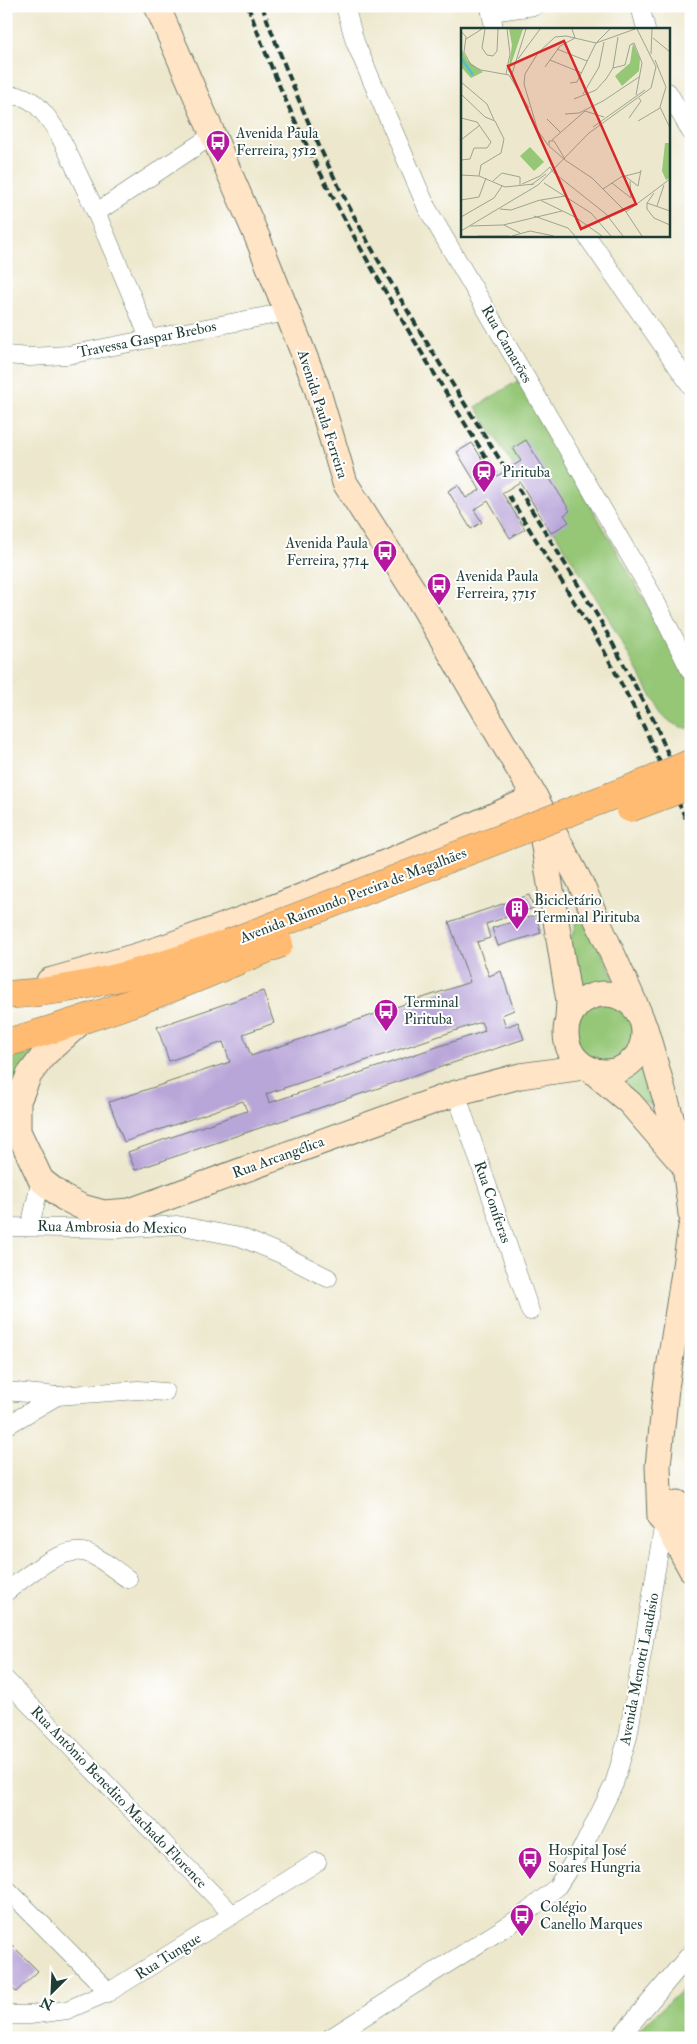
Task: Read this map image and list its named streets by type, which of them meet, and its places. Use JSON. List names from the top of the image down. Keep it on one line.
{"streets":{"main road":["Avenida Paula Ferreira","Avenida Raimundo Pereira de Magalhães","Rua Arcangélica"],"street":["Travessa Gaspar Brebos","Rua Camarões","Rua Coníferas","Rua Ambrosia do Mexico","Avenida Menotti Laudisio","Rua Antônio Benedito Machado Florence","Rua Tungue"]},"crossings":[["Travessa Gaspar Brebos","Avenida Paula Ferreira"],["Avenida Paula Ferreira","Rua Arcangélica"],["Rua Arcangélica","Rua Coníferas"],["Rua Antônio Benedito Machado Florence","Rua Tungue"]],"places":{"bus stop":["Avenida Paula Ferreira, 3512","Avenida Paula Ferreira, 3714","Avenida Paula Ferreira, 3715","Terminal Pirituba","Hospital José Soares Hungria","Colégio Canello Marques"],"station":["Pirituba"],"building":["Bicicletário Terminal Pirituba"]},"north":"bottom left"}
